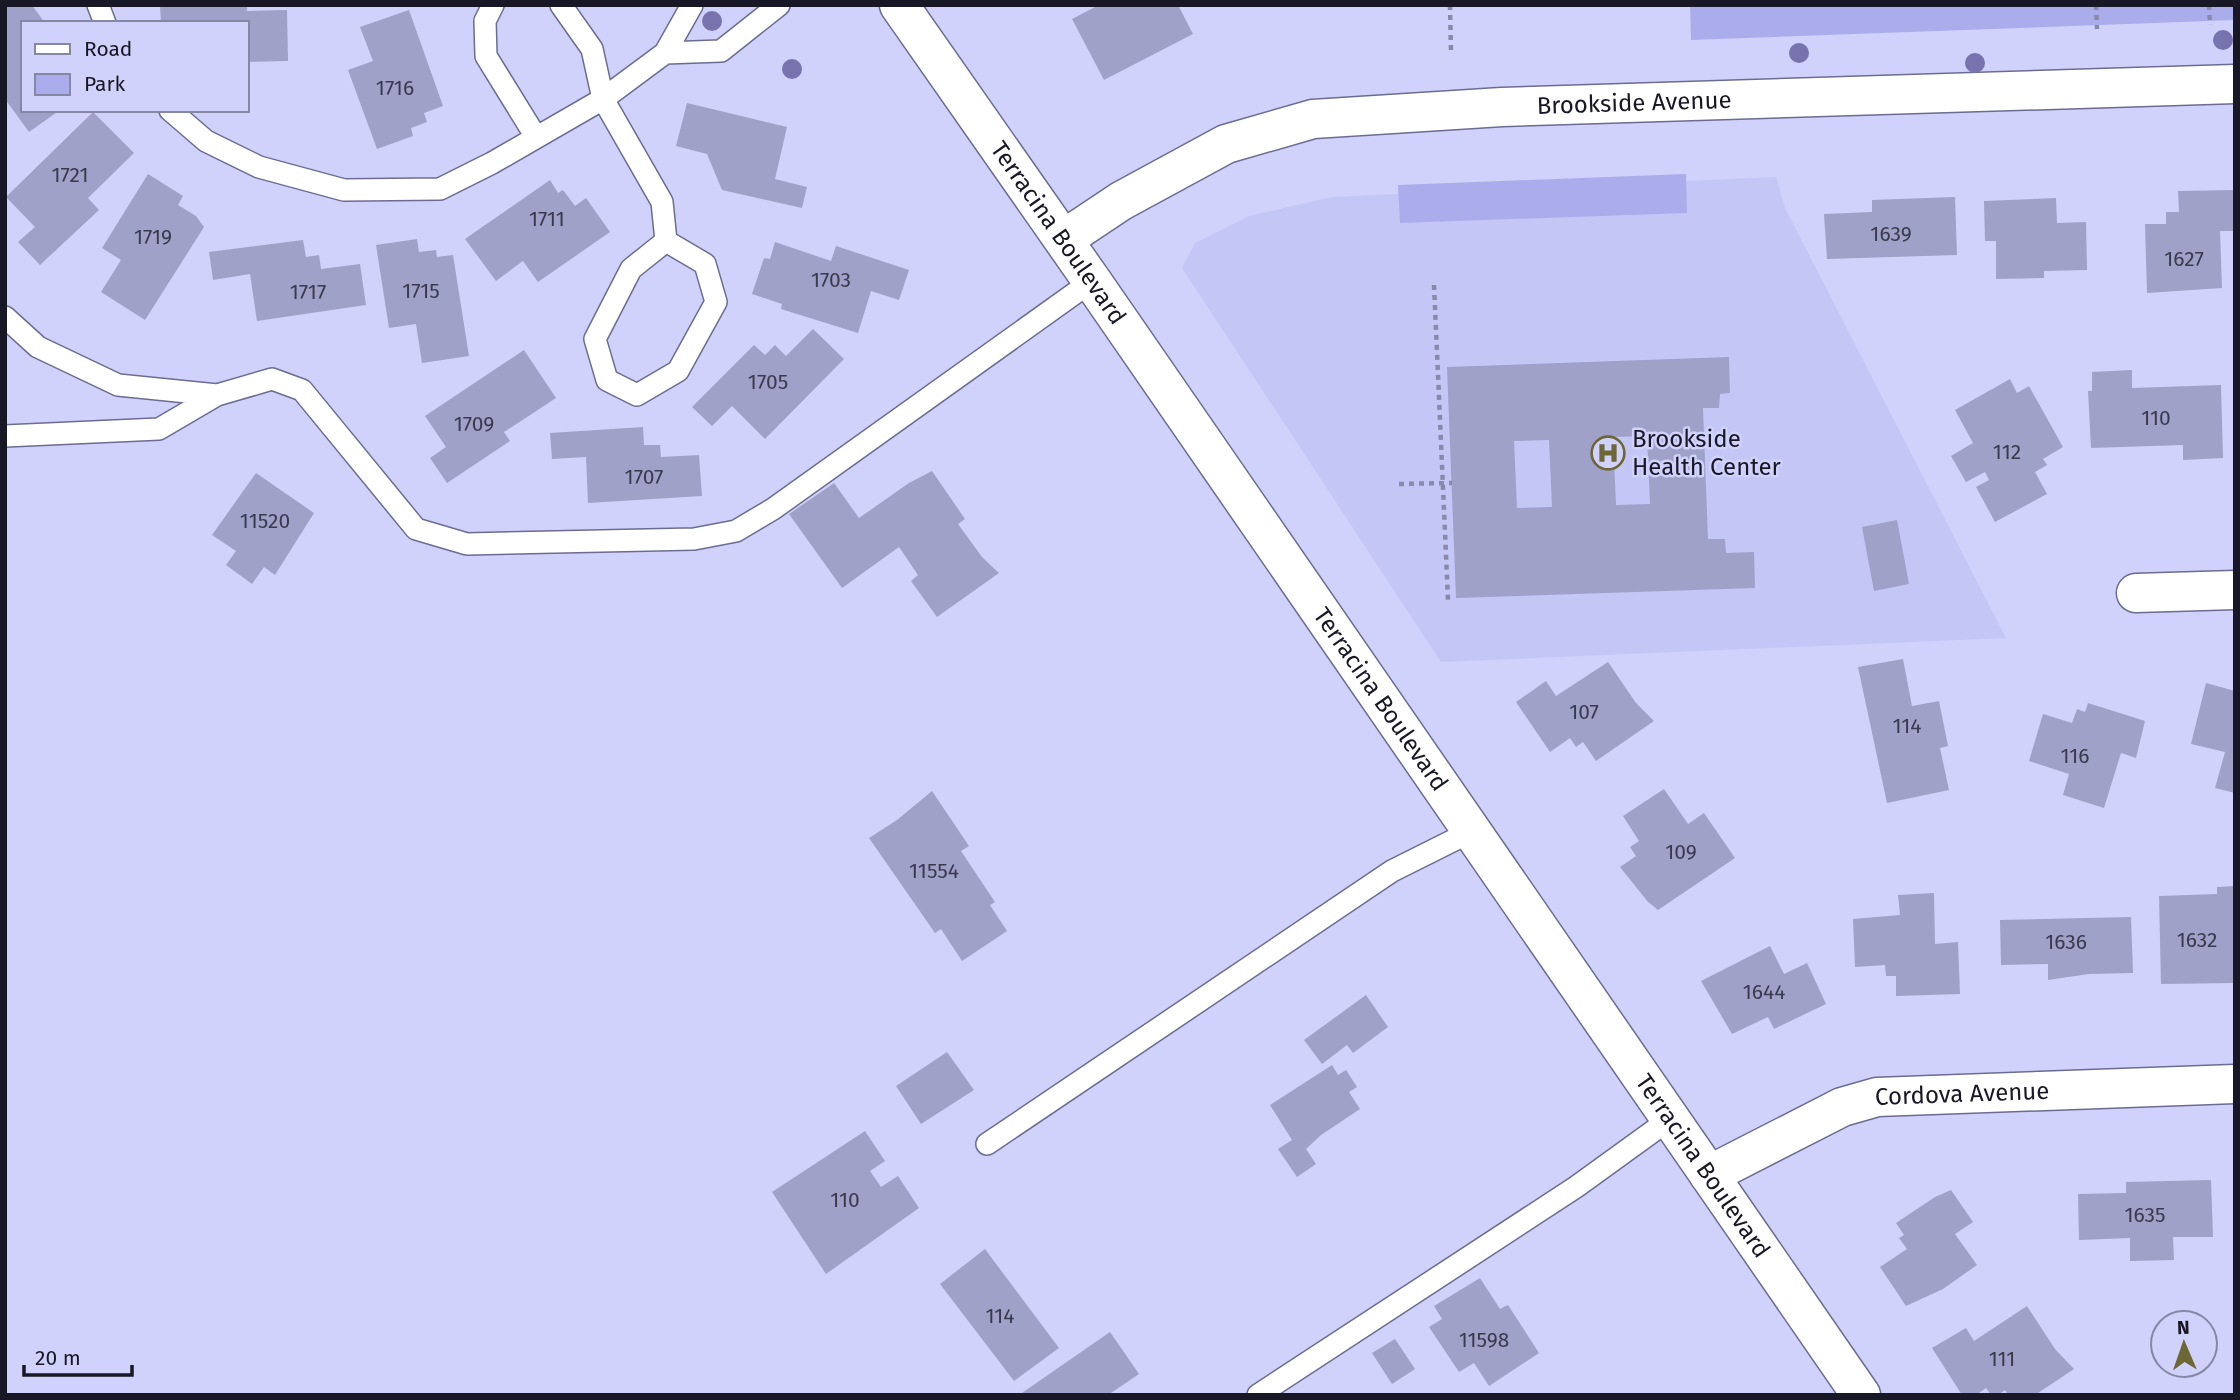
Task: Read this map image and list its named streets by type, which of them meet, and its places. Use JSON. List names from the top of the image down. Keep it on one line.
{"streets":{"street":["Brookside Avenue","Terracina Boulevard","Cordova Avenue"]},"crossings":[["Brookside Avenue","Terracina Boulevard"],["Terracina Boulevard","Cordova Avenue"]],"places":{"hospital":["Brookside Health Center"]},"house_numbers":["1716","1721","1711","1639","1719","1627","1703","1715","1717","1705","110","1709","112","1707","11520","107","114","116","109","11554","1632","1636","1644","110","1635","114","11598","111"],"legend":["Road","Park"],"scale_bar":"20 m","north":"top"}
